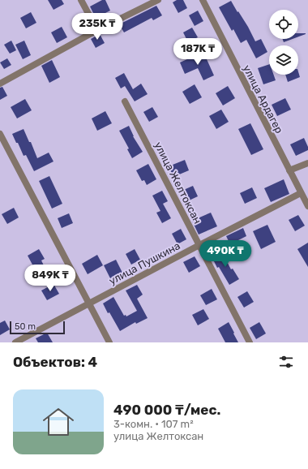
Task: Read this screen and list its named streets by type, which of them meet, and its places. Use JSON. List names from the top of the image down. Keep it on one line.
{"streets":{"street":["улица Ардагер","улица Желтоксан","улица Пушкина"]},"crossings":[["улица Ардагер","улица Пушкина"],["улица Желтоксан","улица Пушкина"]],"scale_bar":"50 m","page":{"price":["235K ₸","187K ₸","490K ₸","849K ₸"],"scale":"50 m","heading":"Объектов: 4","list":[{"name":"490 000 ₸/мес.","note":"3-комн. · 107 m² · улица Желтоксан"}]}}
